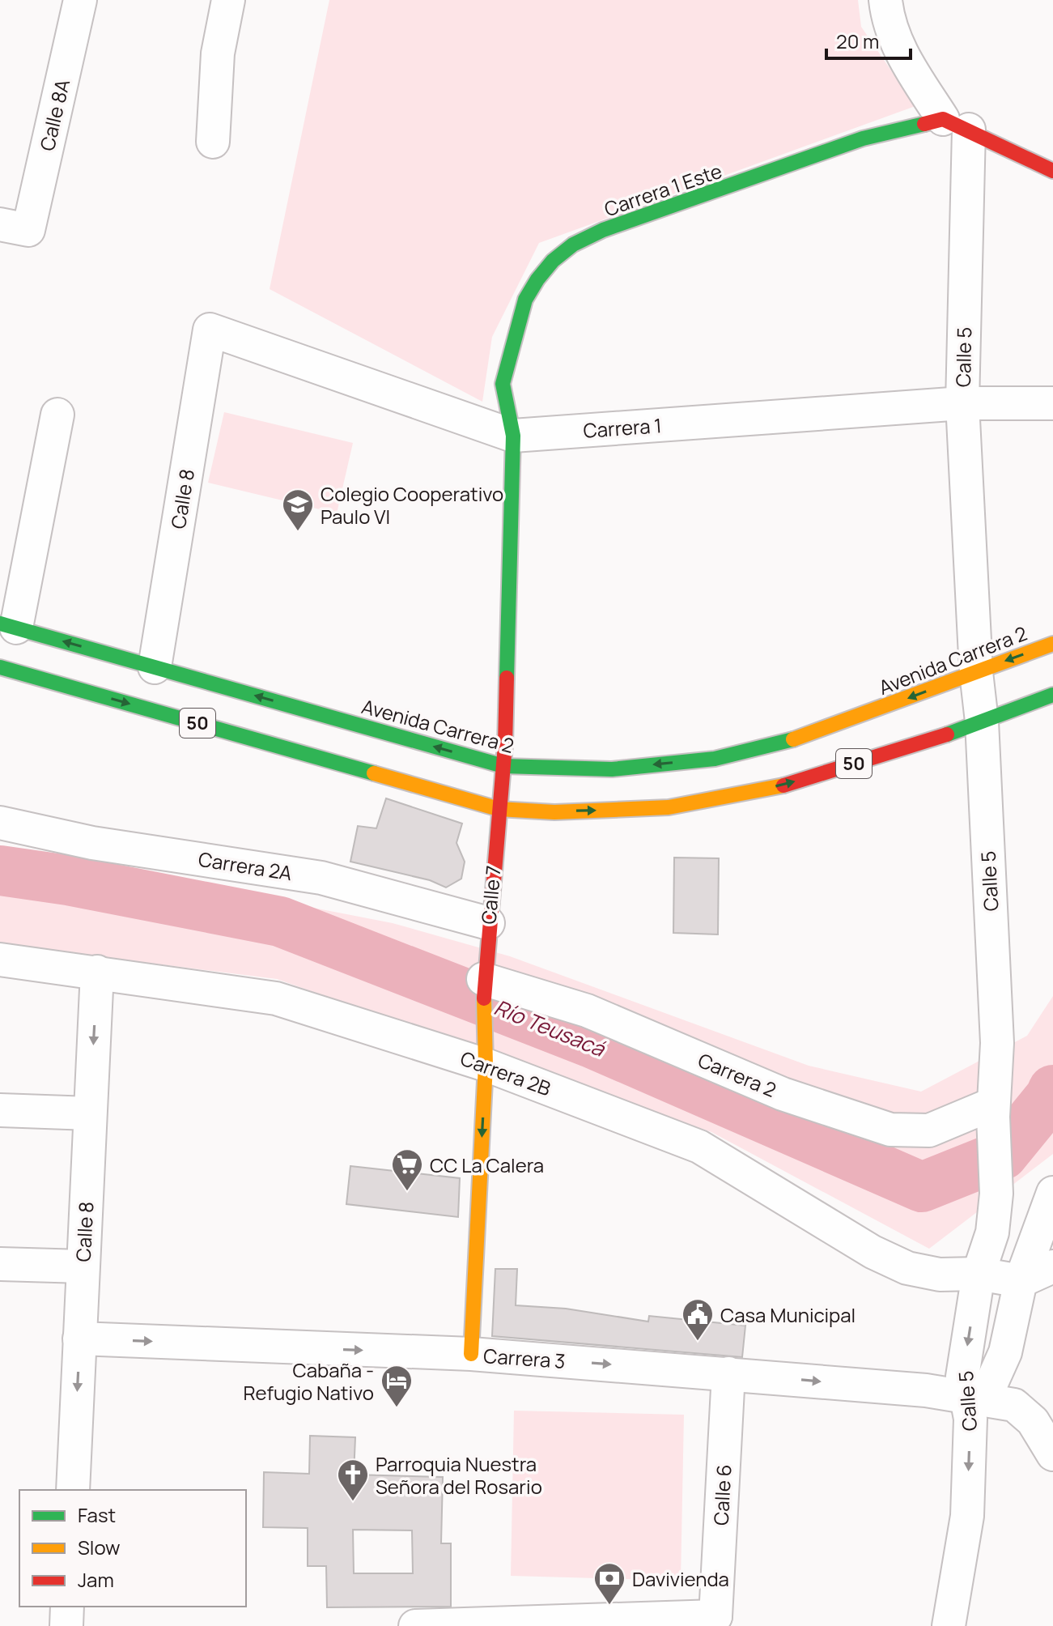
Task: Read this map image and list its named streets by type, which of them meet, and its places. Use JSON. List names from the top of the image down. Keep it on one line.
{"streets":{"main road":["Carrera 1 Este","Avenida Carrera 2","50","Calle 7"],"street":["Calle 8A","Calle 5","Carrera 1","Calle 8","Carrera 2A","Carrera 2B","Carrera 2","Carrera 3","Calle 6"]},"crossings":[["Carrera 1 Este","Calle 5"],["Carrera 1 Este","Carrera 1"],["Carrera 1 Este","Calle 7"],["Calle 5","Carrera 1"],["Calle 5","Avenida Carrera 2"],["Calle 5","50"],["Calle 5","Carrera 2B"],["Calle 5","Carrera 2"],["Calle 5","Carrera 3"],["Carrera 1","Calle 8"],["Carrera 1","Calle 7"],["Calle 8","Avenida Carrera 2"],["Calle 8","Carrera 2B"],["Calle 8","Carrera 3"],["Avenida Carrera 2","Calle 7"],["50","Calle 7"],["Carrera 2A","Calle 7"],["Calle 7","Carrera 2B"],["Calle 7","Carrera 2"],["Calle 7","Carrera 3"],["Carrera 3","Calle 6"]],"water":["Río Teusacá"],"places":{"school or university":["Colegio Cooperativo Paulo VI"],"supermarket":["CC La Calera"],"public building":["Casa Municipal"],"hotel":["Cabaña - Refugio Nativo"],"church":["Parroquia Nuestra Señora del Rosario"],"bank":["Davivienda"]},"legend":["Fast","Slow","Jam"],"scale_bar":"20 m"}
